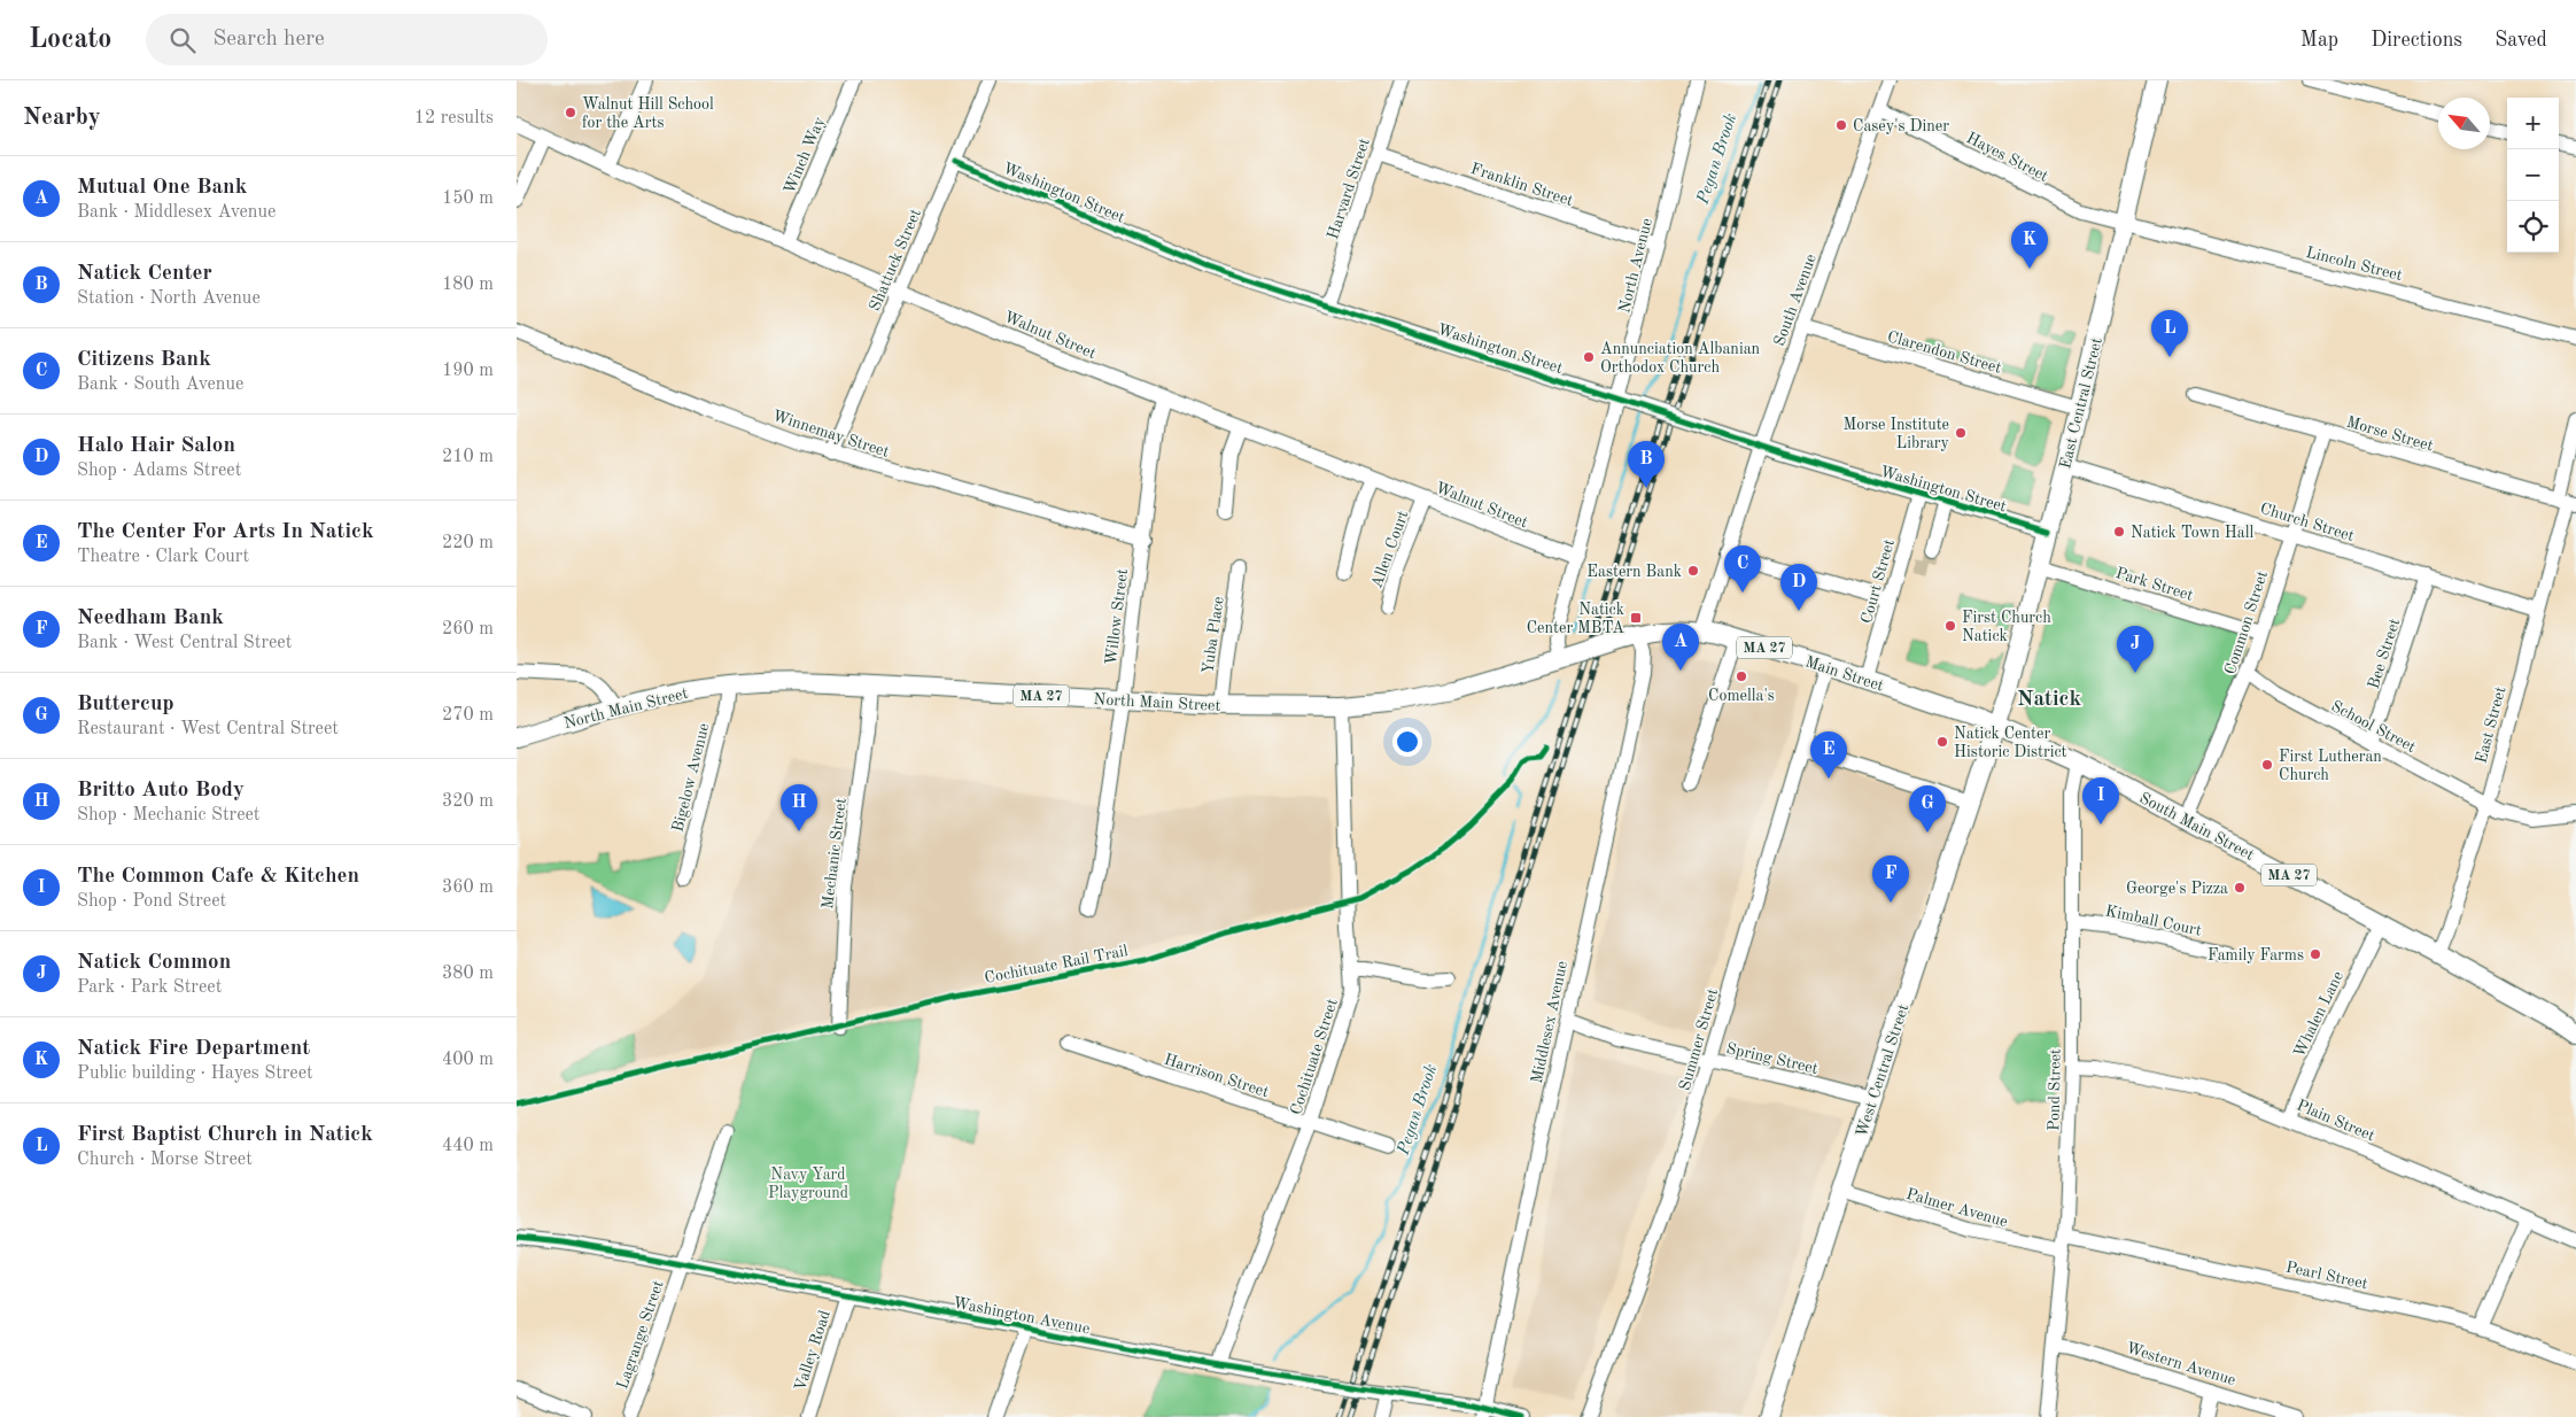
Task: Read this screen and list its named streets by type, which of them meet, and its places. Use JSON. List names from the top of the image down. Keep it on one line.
{"streets":{"main road":["East Central Street","MA 27","Main Street","North Main Street","South Main Street","West Central Street"],"street":["Winch Way","Hayes Street","Franklin Street","Harvard Street","Washington Street","Shattuck Street","Lincoln Street","North Avenue","South Avenue","Walnut Street","Clarendon Street","Winnemay Street","Morse Street","Church Street","Allen Court","Court Street","Park Street","Willow Street","Common Street","Yuba Place","Bee Street","East Street","School Street","Bigelow Avenue","Mechanic Street","Kimball Court","Whalen Lane","Middlesex Avenue","Summer Street","Cochituate Street","Spring Street","Harrison Street","Pond Street","Plain Street","Palmer Avenue","Pearl Street","Washington Avenue","Lagrange Street","Valley Road","Western Avenue"],"cycle path":["Cochituate Rail Trail"]},"crossings":[["Winch Way","Walnut Street"],["Hayes Street","Lincoln Street"],["Hayes Street","South Avenue"],["Hayes Street","East Central Street"],["Franklin Street","Harvard Street"],["Franklin Street","North Avenue"],["Harvard Street","Washington Street"],["Washington Street","Shattuck Street"],["Washington Street","North Avenue"],["Washington Street","South Avenue"],["Washington Street","East Central Street"],["Washington Street","Court Street"],["Shattuck Street","Walnut Street"],["Shattuck Street","Winnemay Street"],["Lincoln Street","East Central Street"],["North Avenue","Walnut Street"],["North Avenue","North Main Street"],["South Avenue","Clarendon Street"],["South Avenue","Main Street"],["Walnut Street","Allen Court"],["Walnut Street","Willow Street"],["Clarendon Street","East Central Street"],["East Central Street","Church Street"],["East Central Street","Park Street"],["East Central Street","Main Street"],["East Central Street","South Main Street"],["East Central Street","West Central Street"],["Winnemay Street","Willow Street"],["Morse Street","Common Street"],["Morse Street","East Street"],["Church Street","Common Street"],["Church Street","Bee Street"],["Church Street","East Street"],["Court Street","Main Street"],["Park Street","Common Street"],["Willow Street","North Main Street"],["Common Street","School Street"],["Common Street","South Main Street"],["Yuba Place","North Main Street"],["Bee Street","School Street"],["Main Street","North Main Street"],["Main Street","South Main Street"],["Main Street","Middlesex Avenue"],["Main Street","Summer Street"],["Main Street","West Central Street"],["North Main Street","Bigelow Avenue"],["North Main Street","Mechanic Street"],["North Main Street","Middlesex Avenue"],["North Main Street","Cochituate Street"],["East Street","School Street"],["East Street","South Main Street"],["South Main Street","Whalen Lane"],["South Main Street","West Central Street"],["South Main Street","Pond Street"],["Kimball Court","Pond Street"],["Whalen Lane","Plain Street"],["Middlesex Avenue","Spring Street"],["Middlesex Avenue","Washington Avenue"],["Summer Street","Spring Street"],["Cochituate Street","Harrison Street"],["Cochituate Street","Washington Avenue"],["Spring Street","West Central Street"],["West Central Street","Palmer Avenue"],["Pond Street","Plain Street"],["Pond Street","Palmer Avenue"],["Pond Street","Pearl Street"],["Pond Street","Western Avenue"],["Palmer Avenue","Pearl Street"],["Washington Avenue","Lagrange Street"],["Washington Avenue","Valley Road"]],"districts":["Natick"],"water":["Pegan Brook"],"parks":["Navy Yard Playground"],"places":{"other":["Walnut Hill School for the Arts","Casey's Diner","Annunciation Albanian Orthodox Church","Morse Institute Library","Natick Town Hall","Eastern Bank","First Church Natick","Comella's","Natick Center Historic District","First Lutheran Church","George's Pizza","Family Farms"],"transit":["Natick Center MBTA"]},"north":"top left","page":{"header":"Locato","search":"Search here","nav":["Map","Directions","Saved"],"heading":["Nearby","12 results"],"map_buttons":["+","−"],"list":[{"mark":"A","name":"Mutual One Bank","note":"Bank · Middlesex Avenue","value":"150 m"},{"mark":"B","name":"Natick Center","note":"Station · North Avenue","value":"180 m"},{"mark":"C","name":"Citizens Bank","note":"Bank · South Avenue","value":"190 m"},{"mark":"D","name":"Halo Hair Salon","note":"Shop · Adams Street","value":"210 m"},{"mark":"E","name":"The Center For Arts In Natick","note":"Theatre · Clark Court","value":"220 m"},{"mark":"F","name":"Needham Bank","note":"Bank · West Central Street","value":"260 m"},{"mark":"G","name":"Buttercup","note":"Restaurant · West Central Street","value":"270 m"},{"mark":"H","name":"Britto Auto Body","note":"Shop · Mechanic Street","value":"320 m"},{"mark":"I","name":"The Common Cafe & Kitchen","note":"Shop · Pond Street","value":"360 m"},{"mark":"J","name":"Natick Common","note":"Park · Park Street","value":"380 m"},{"mark":"K","name":"Natick Fire Department","note":"Public building · Hayes Street","value":"400 m"},{"mark":"L","name":"First Baptist Church in Natick","note":"Church · Morse Street","value":"440 m"}],"pins":["K","L","B","C","D","A","J","E","I","H","G","F"]}}
